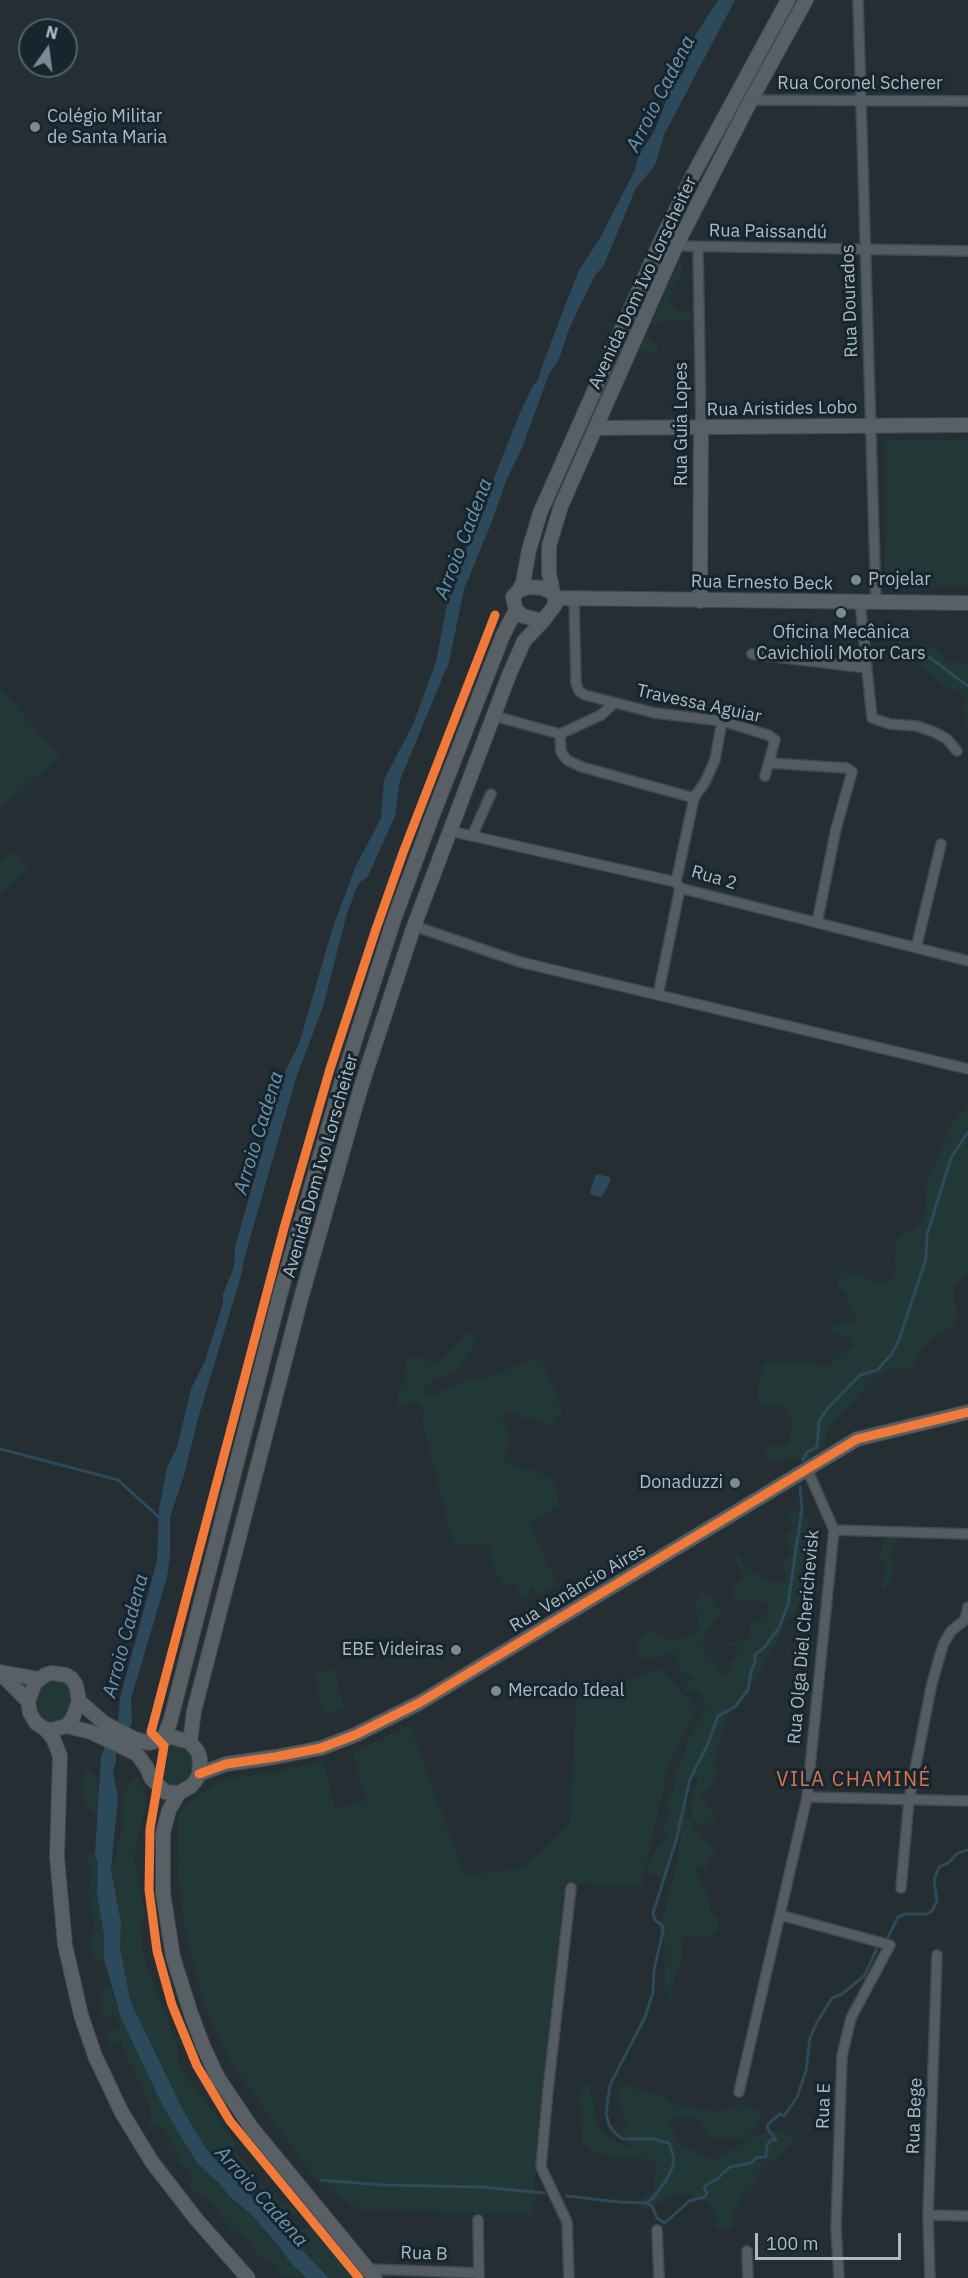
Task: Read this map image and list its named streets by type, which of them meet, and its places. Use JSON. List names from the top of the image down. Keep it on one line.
{"streets":{"main road":["Avenida Dom Ivo Lorscheiter","Rua Aristides Lobo","Rua Guia Lopes","Rua Ernesto Beck","Rua Venâncio Aires"],"street":["Rua Coronel Scherer","Rua Paissandú","Rua Dourados","Travessa Aguiar","Rua 2","Rua Olga Diel Cherichevisk","Rua E","Rua Bege","Rua B"]},"crossings":[["Rua Coronel Scherer","Avenida Dom Ivo Lorscheiter"],["Rua Coronel Scherer","Rua Dourados"],["Rua Paissandú","Avenida Dom Ivo Lorscheiter"],["Rua Paissandú","Rua Dourados"],["Rua Paissandú","Rua Guia Lopes"],["Avenida Dom Ivo Lorscheiter","Rua Aristides Lobo"],["Avenida Dom Ivo Lorscheiter","Rua Ernesto Beck"],["Avenida Dom Ivo Lorscheiter","Rua 2"],["Avenida Dom Ivo Lorscheiter","Rua Venâncio Aires"],["Rua Dourados","Rua Aristides Lobo"],["Rua Dourados","Rua Ernesto Beck"],["Rua Aristides Lobo","Rua Guia Lopes"],["Rua Guia Lopes","Rua Ernesto Beck"],["Rua Ernesto Beck","Travessa Aguiar"],["Rua Venâncio Aires","Rua Olga Diel Cherichevisk"],["Rua Olga Diel Cherichevisk","Rua E"]],"districts":["VILA CHAMINÉ"],"water":["Arroio Cadena"],"places":["Colégio Militar de Santa Maria","Projelar","Oficina Mecânica Cavichioli Motor Cars","Donaduzzi","EBE Videiras","Mercado Ideal"],"scale_bar":"100 m","north":"top"}
